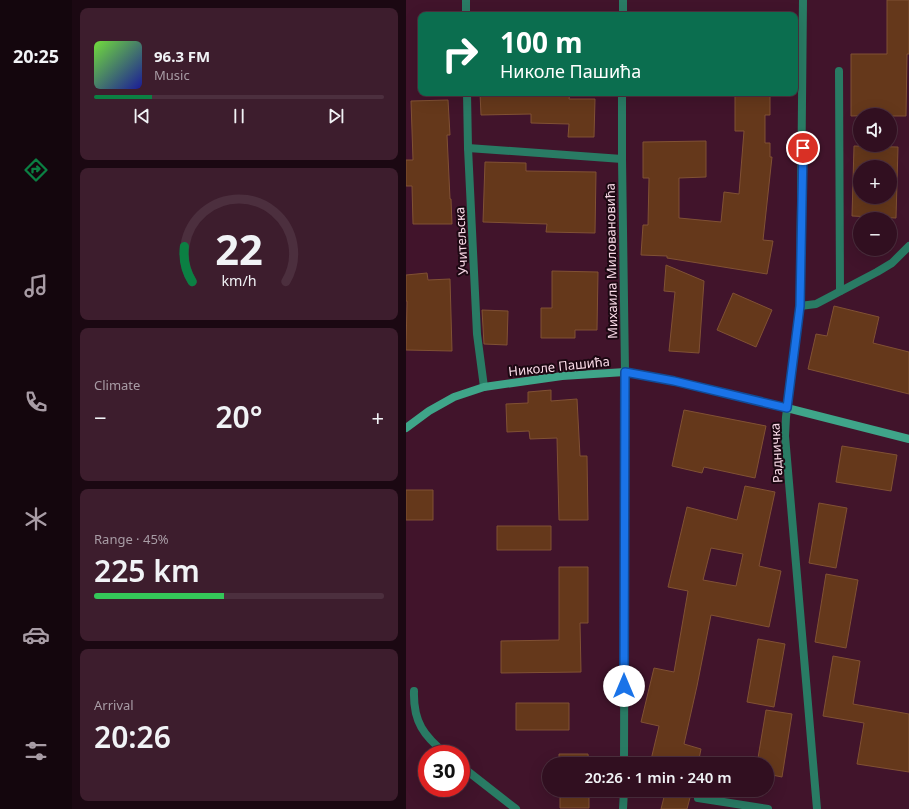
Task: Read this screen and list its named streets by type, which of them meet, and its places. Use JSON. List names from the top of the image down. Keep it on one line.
{"streets":{"street":["Учитељска","Михаила Миловановића","Николе Пашића","Радничка"]},"crossings":[["Учитељска","Николе Пашића"],["Михаила Миловановића","Николе Пашића"],["Николе Пашића","Радничка"]],"page":{"tabs":"20:25","turn":["100 m","Николе Пашића"],"song":["96.3 FM","Music"],"map_buttons":["+","−"],"tile":["Climate",["Range · 45%","225 km"],["Arrival","20:26"]],"heat":["−","20°","+"],"limit":"30","trip":"20:26 · 1 min · 240 m","gauge":["22","km/h"]}}
